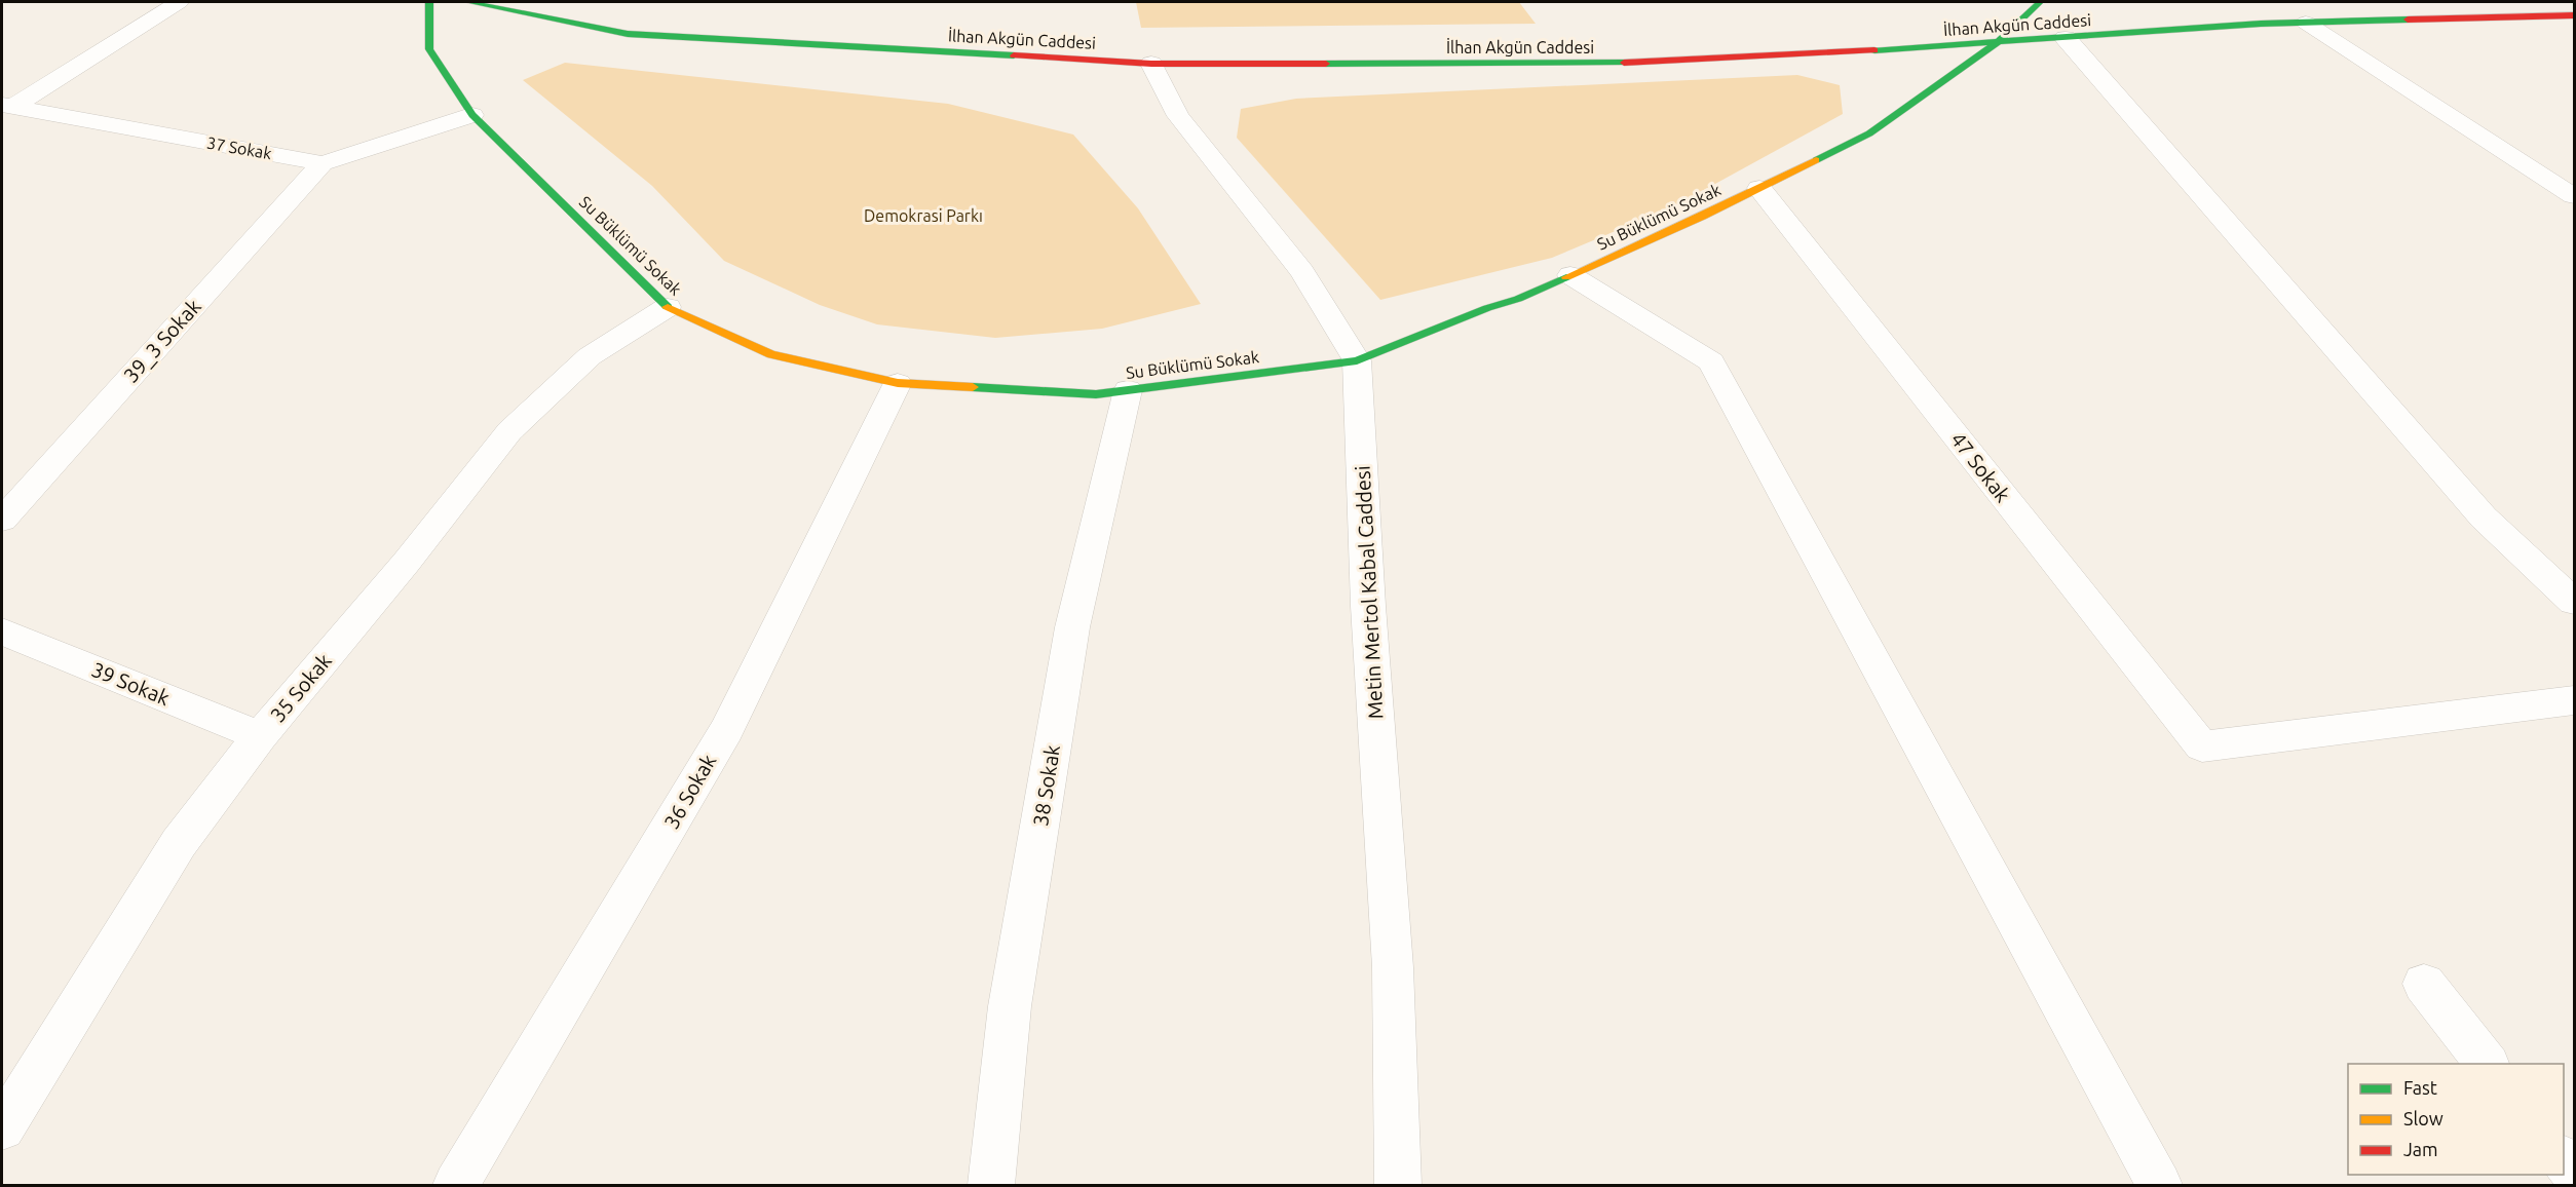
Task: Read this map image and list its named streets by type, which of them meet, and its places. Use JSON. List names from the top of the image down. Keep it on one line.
{"streets":{"street":["İlhan Akgün Caddesi","37 Sokak","Su Büklümü Sokak","39_3 Sokak","47 Sokak","Metin Mertol Kabal Caddesi","39 Sokak","35 Sokak","38 Sokak","36 Sokak"]},"crossings":[["İlhan Akgün Caddesi","Su Büklümü Sokak"],["İlhan Akgün Caddesi","Metin Mertol Kabal Caddesi"],["37 Sokak","Su Büklümü Sokak"],["37 Sokak","39_3 Sokak"],["Su Büklümü Sokak","47 Sokak"],["Su Büklümü Sokak","Metin Mertol Kabal Caddesi"],["Su Büklümü Sokak","35 Sokak"],["Su Büklümü Sokak","38 Sokak"],["Su Büklümü Sokak","36 Sokak"],["39 Sokak","35 Sokak"]],"parks":["Demokrasi Parkı"],"legend":["Fast","Slow","Jam"]}
